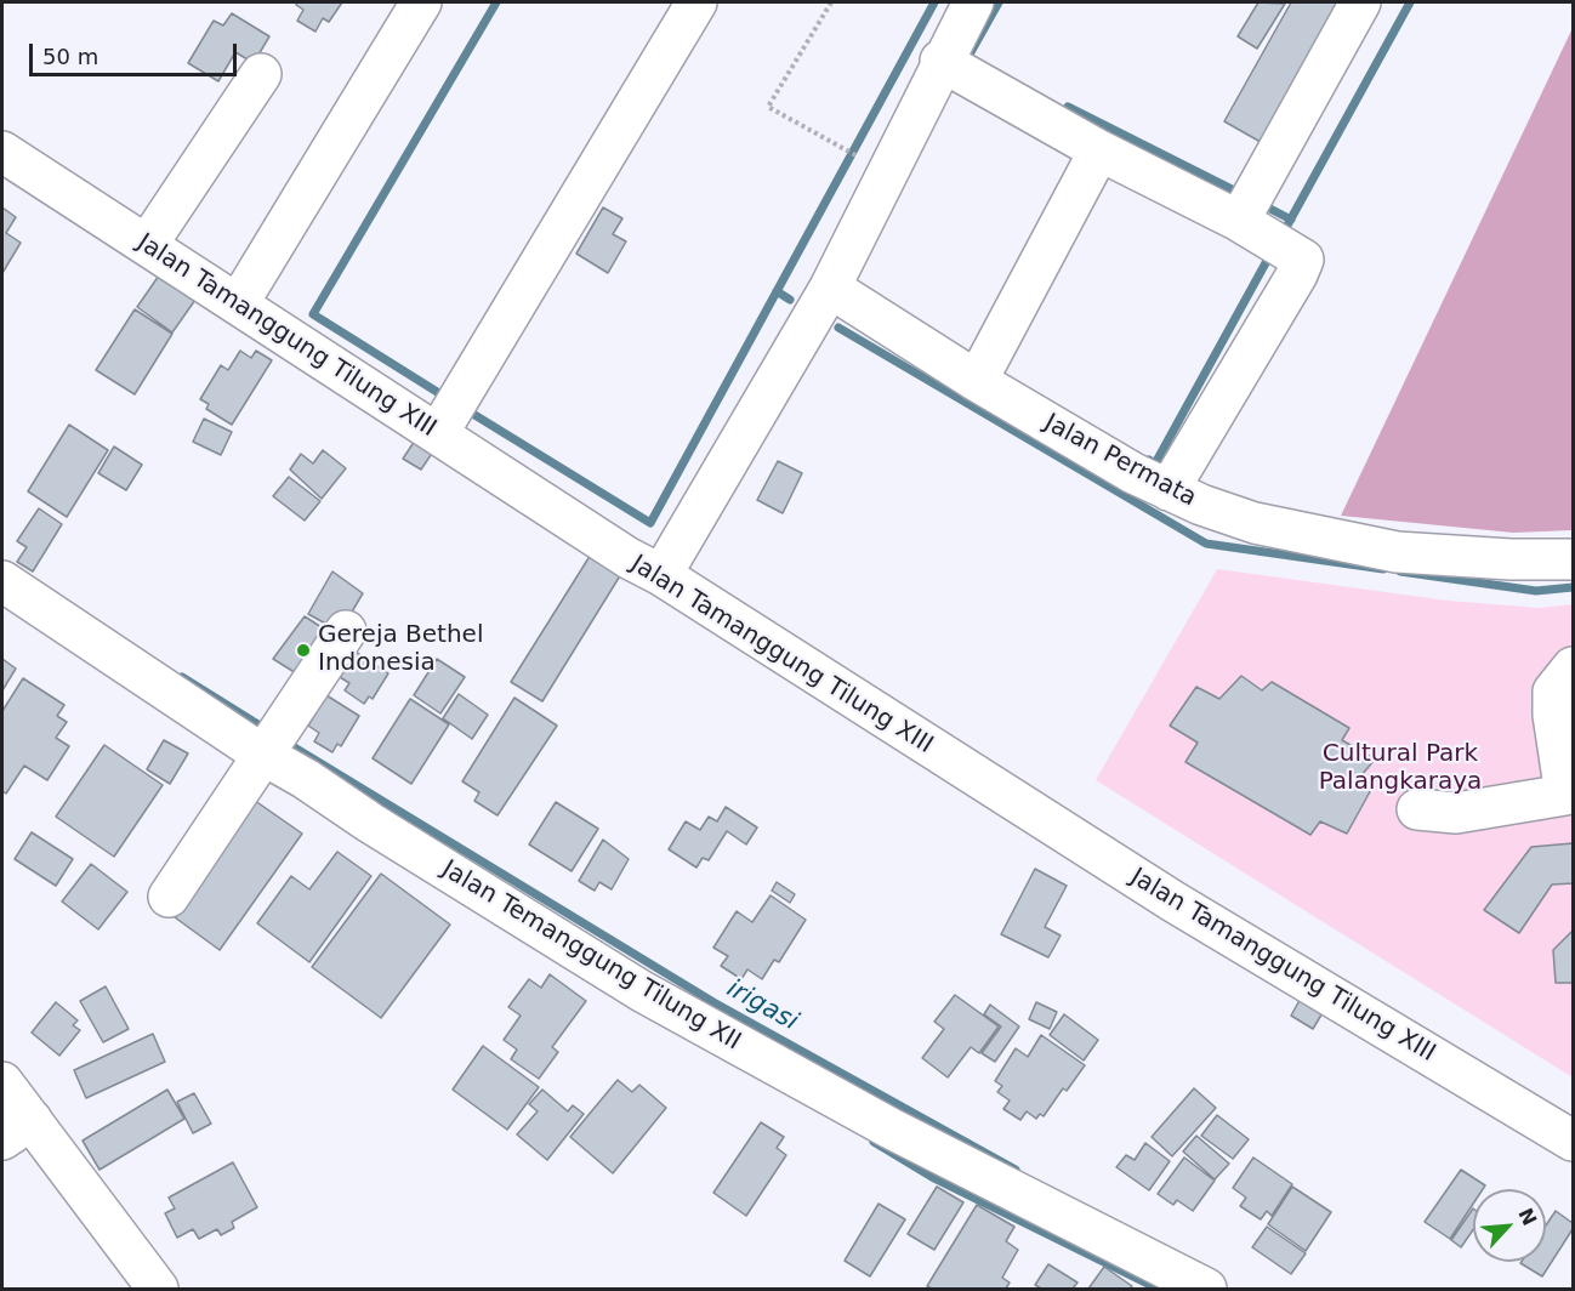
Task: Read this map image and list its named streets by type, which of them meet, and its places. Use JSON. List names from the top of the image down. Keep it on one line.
{"streets":{"street":["Jalan Tamanggung Tilung XIII","Jalan Permata","Jalan Temanggung Tilung XII"]},"water":["irigasi"],"parks":["Cultural Park Palangkaraya"],"places":["Gereja Bethel Indonesia"],"scale_bar":"50 m","north":"top right"}
